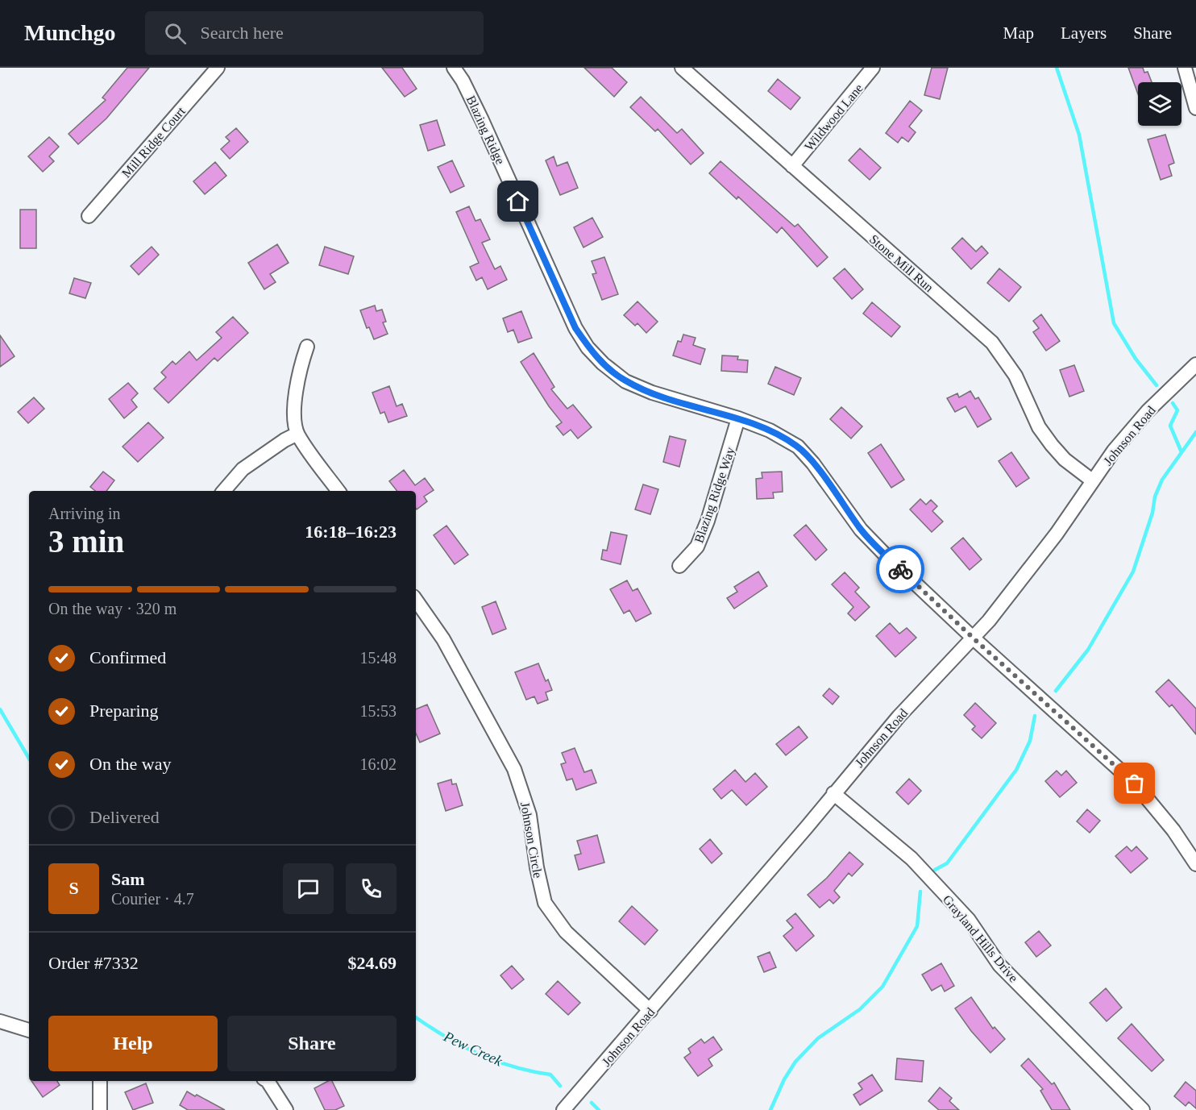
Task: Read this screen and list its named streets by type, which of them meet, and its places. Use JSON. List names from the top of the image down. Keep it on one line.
{"streets":{"street":["Wildwood Lane","Blazing Ridge","Mill Ridge Court","Stone Mill Run","Johnson Road","Blazing Ridge Way","Johnson Circle","Grayland Hills Drive"]},"crossings":[["Wildwood Lane","Stone Mill Run"],["Blazing Ridge","Johnson Road"],["Blazing Ridge","Blazing Ridge Way"],["Stone Mill Run","Johnson Road"],["Johnson Road","Johnson Circle"],["Johnson Road","Grayland Hills Drive"]],"water":["Pew Creek"],"page":{"header":"Munchgo","search":"Search here","nav":["Map","Layers","Share"],"heading":["3 min","Arriving in","16:18–16:23"],"panel":["Sam","Courier · 4.7","Order #7332","$24.69"],"bar":"On the way · 320 m","list":[["Confirmed","15:48"],["Preparing","15:53"],["On the way","16:02"],"Delivered"],"round":"S","buttons":["Help","Share"]}}
